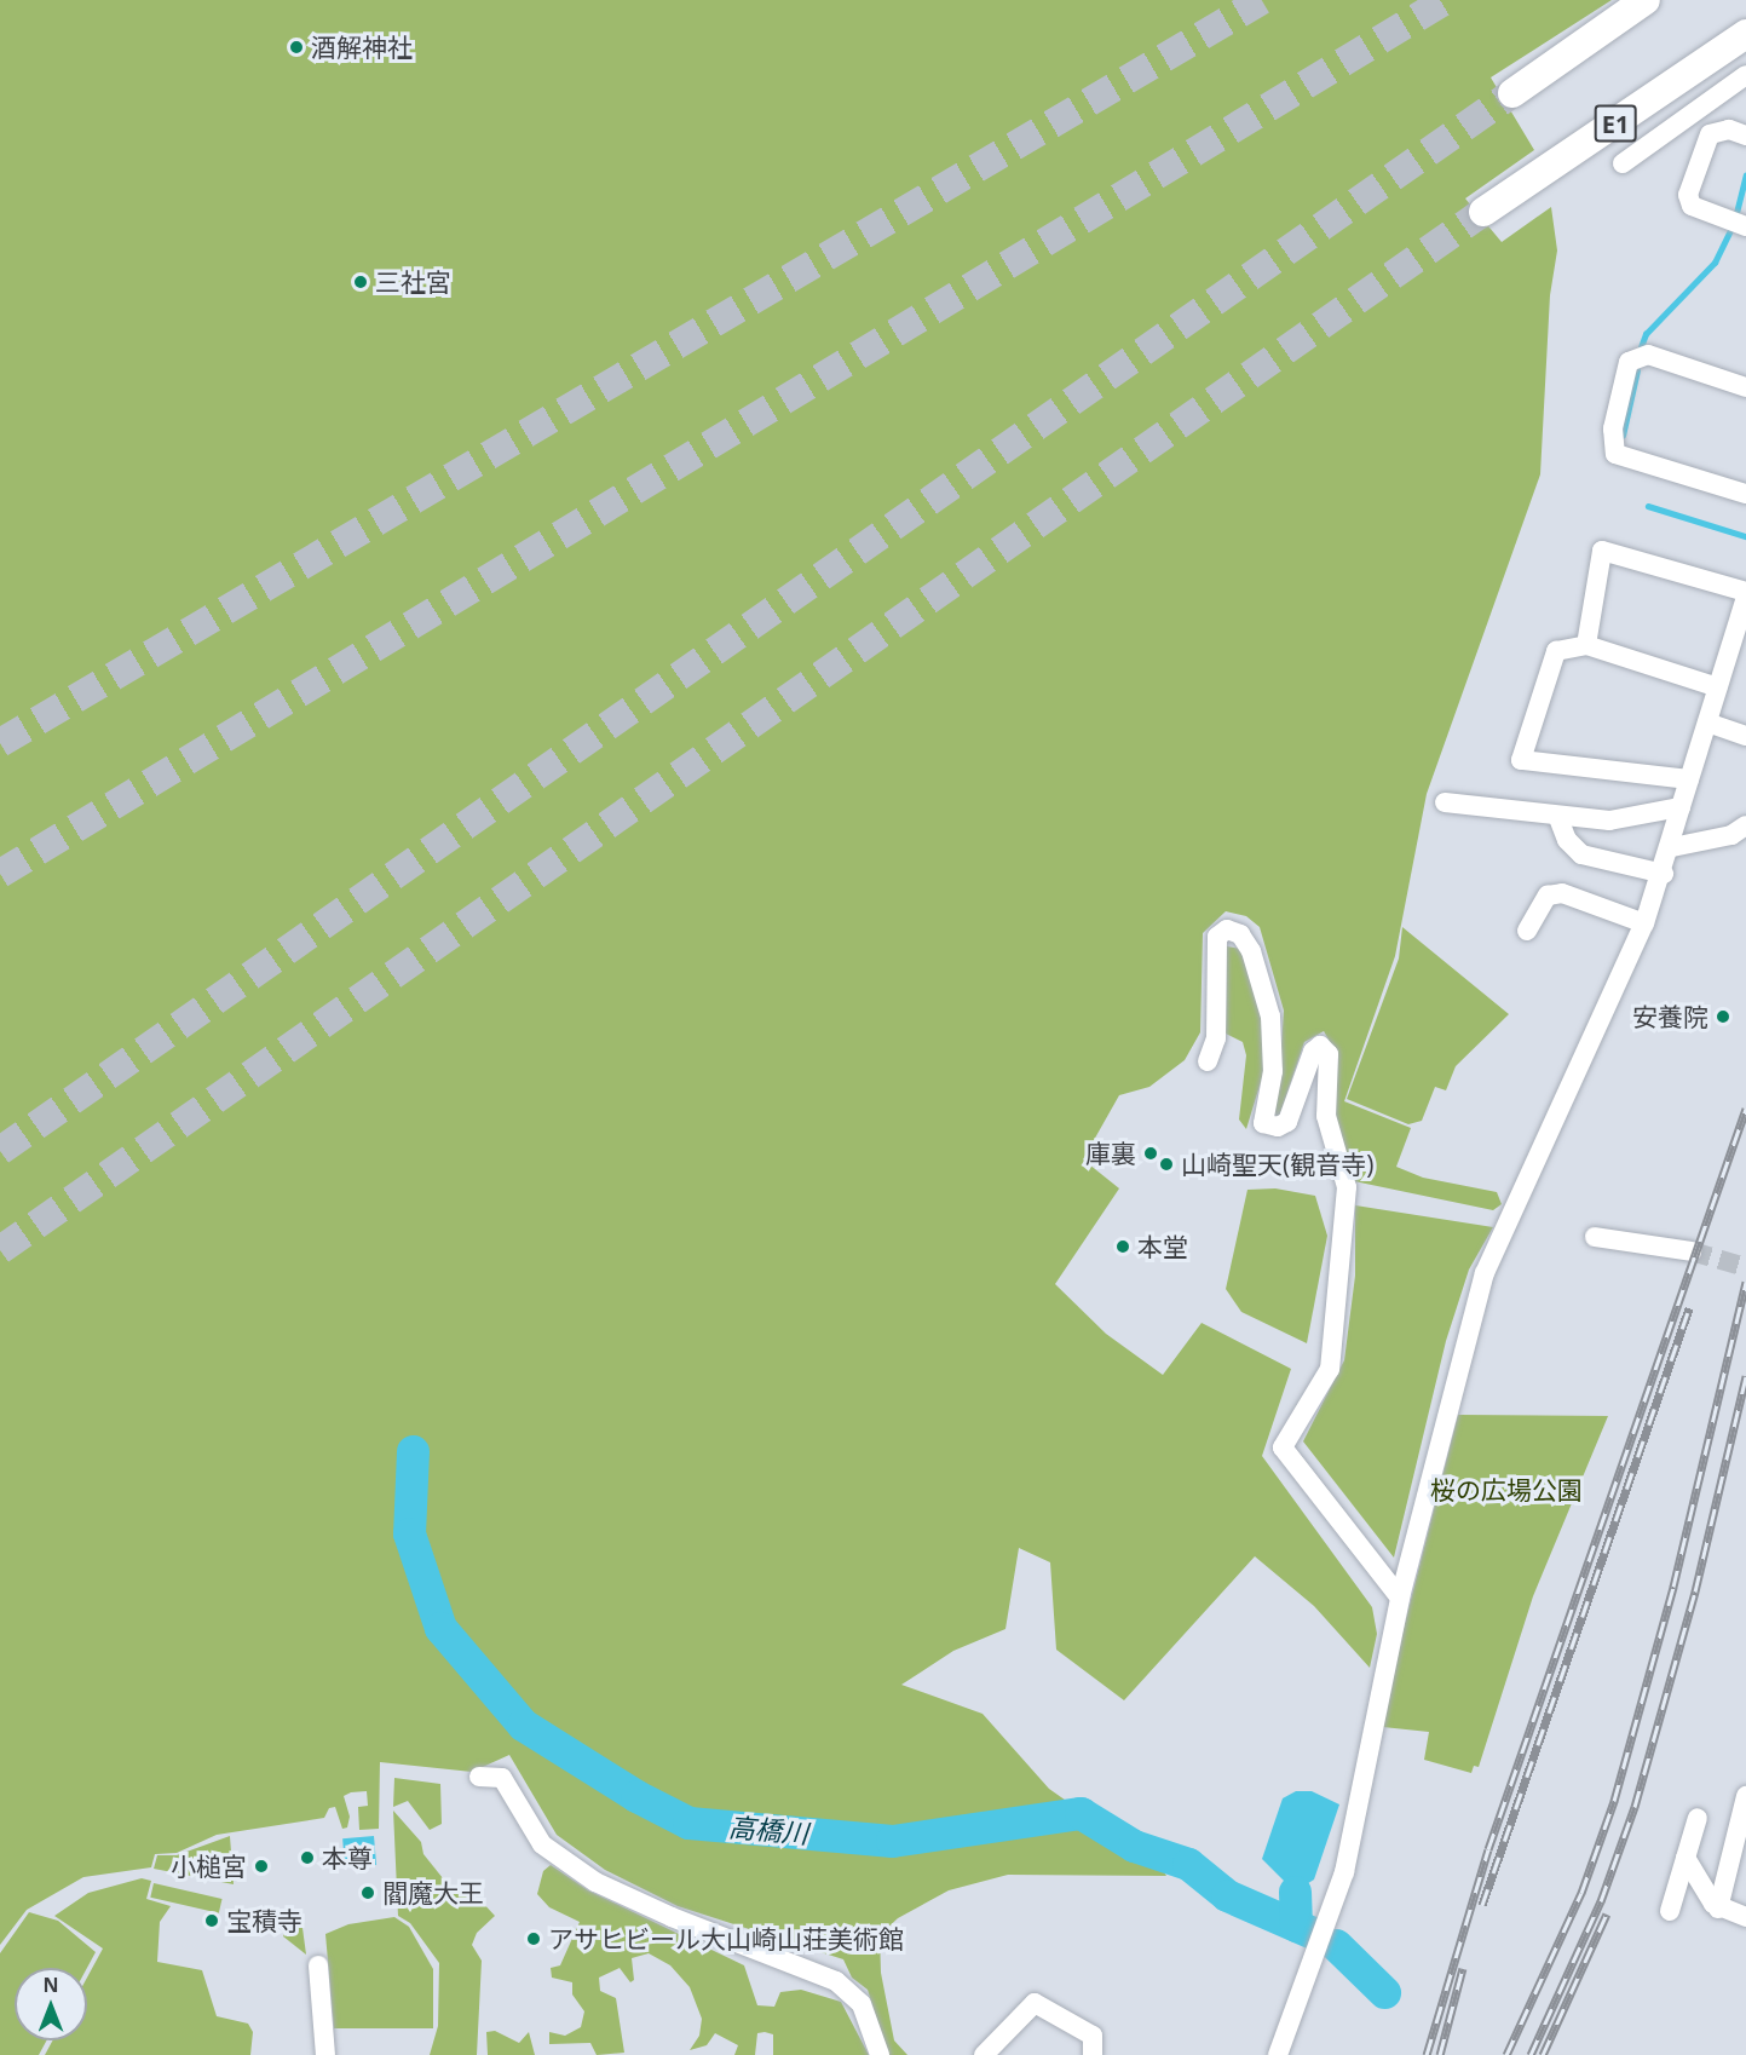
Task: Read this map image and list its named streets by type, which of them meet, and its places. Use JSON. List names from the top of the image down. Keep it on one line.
{"streets":{"highway":["E1"]},"water":["高橋川"],"parks":["桜の広場公園"],"places":["酒解神社","三社宮","安養院","庫裏","山崎聖天(観音寺)","本堂","本尊","小槌宮","閻魔大王","宝積寺","アサヒビール大山崎山荘美術館"],"north":"top"}
